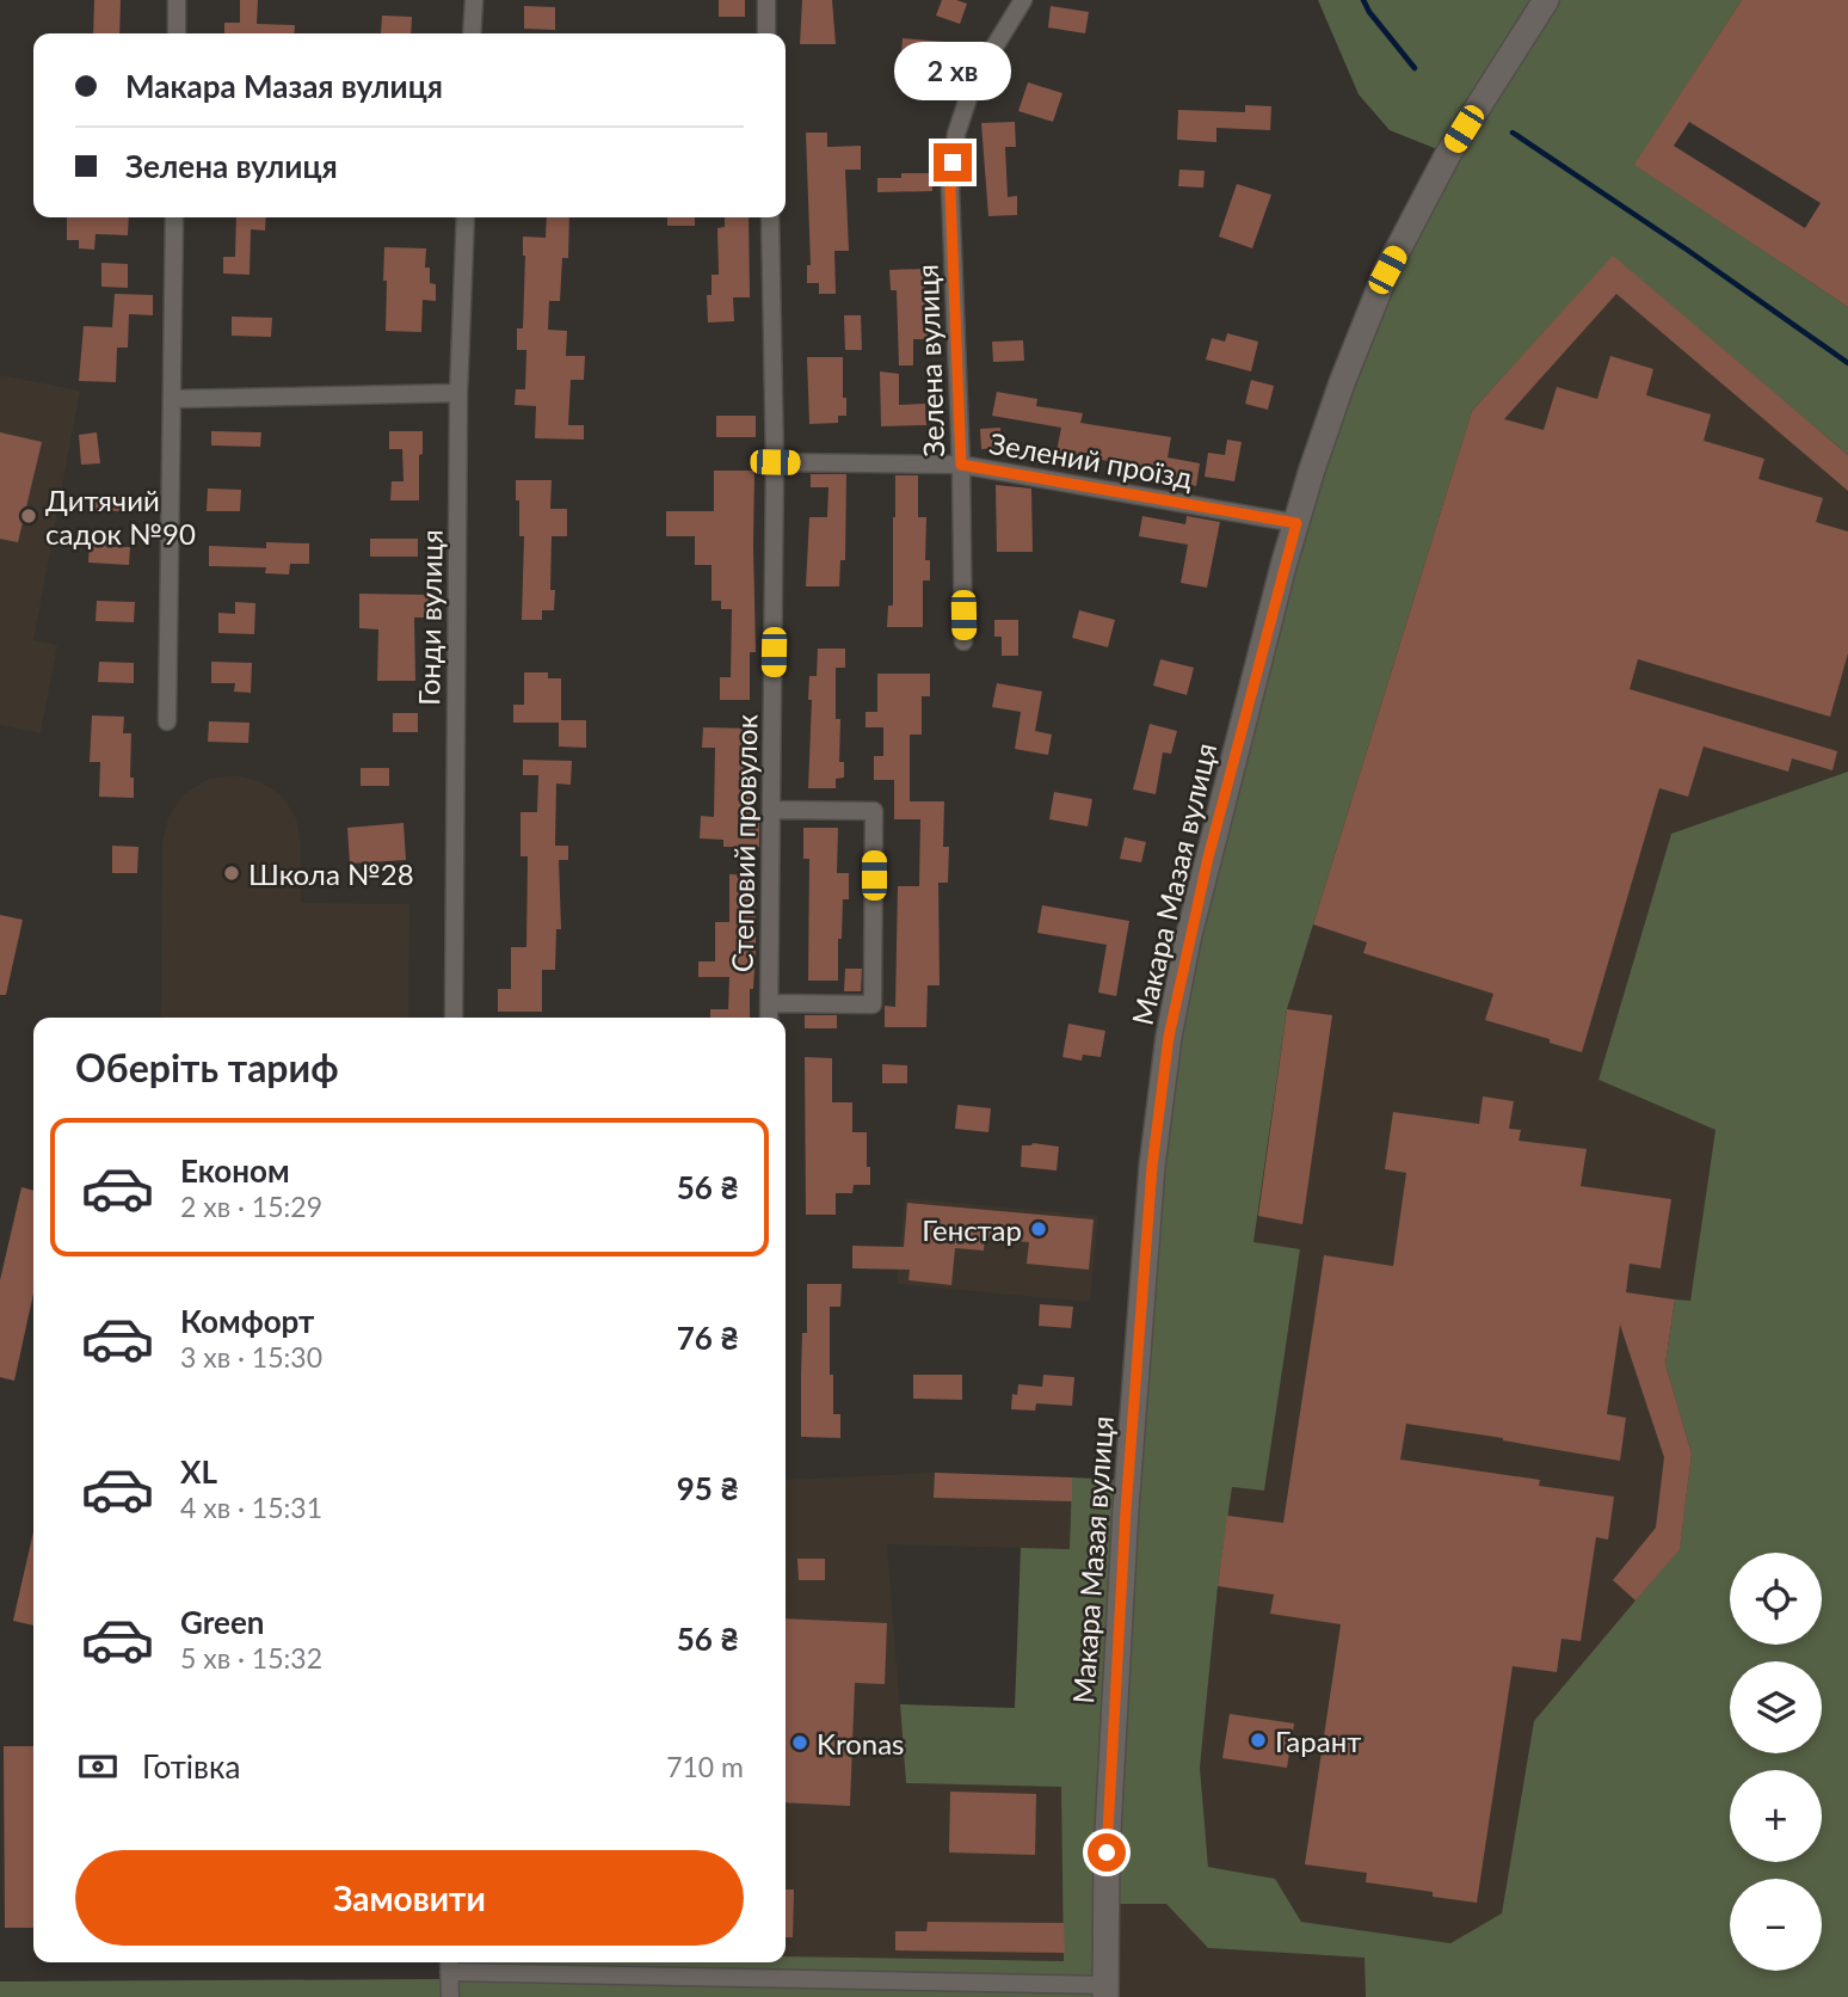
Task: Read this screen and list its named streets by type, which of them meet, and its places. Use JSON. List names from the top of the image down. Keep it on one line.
{"streets":{"main road":["Макара Мазая вулиця"],"street":["Зелена вулиця","Зелений проїзд","Гонди вулиця","Степовий провулок"]},"crossings":[["Зелена вулиця","Зелений проїзд"],["Зелений проїзд","Степовий провулок"],["Зелений проїзд","Макара Мазая вулиця"]],"places":["Дитячий садок №90","Школа №28","Генстар","Гарант","Kronas"],"page":{"banner":["Макара Мазая вулиця","Зелена вулиця"],"bubble":"2 хв","heading":"Оберіть тариф","list":[{"name":"Економ","note":"2 хв · 15:29","value":"56 ₴"},{"name":"Комфорт","note":"3 хв · 15:30","value":"76 ₴"},{"name":"XL","note":"4 хв · 15:31","value":"95 ₴"},{"name":"Green","note":"5 хв · 15:32","value":"56 ₴"}],"map_buttons":["+","−"],"pay":["Готівка","710 m"],"buttons":"Замовити"}}
